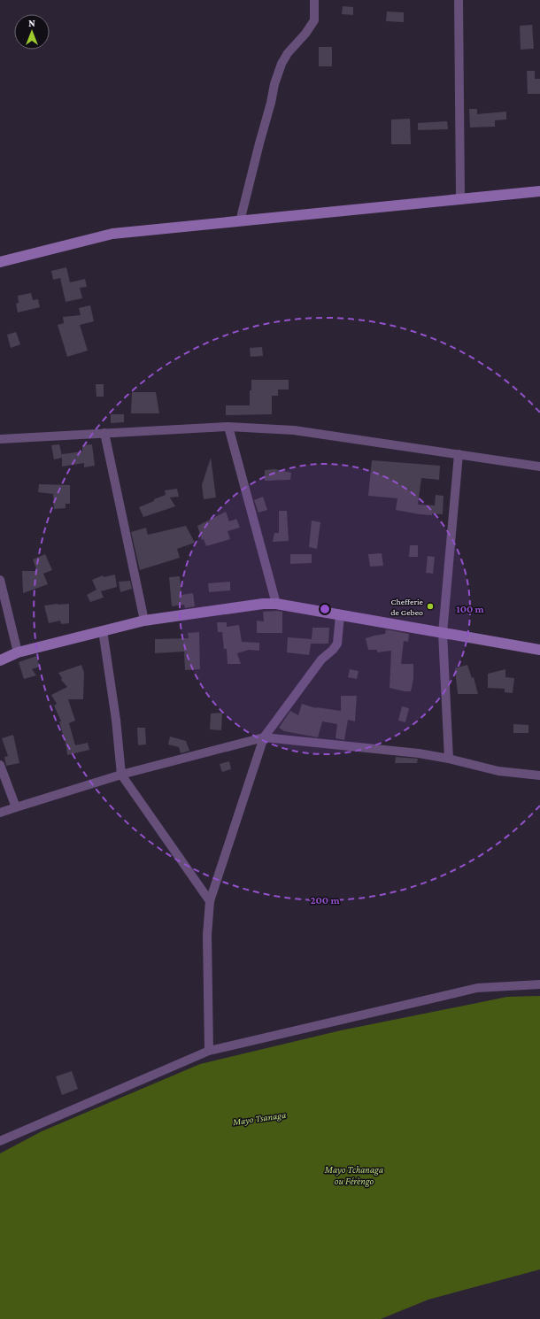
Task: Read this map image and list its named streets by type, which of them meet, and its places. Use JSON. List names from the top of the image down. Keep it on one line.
{"water":["Mayo Tsanaga","Mayo Tchanaga ou Férèngo"],"places":["Chefferie de Gebeo"],"north":"top","rings":["100 m","200 m"]}
